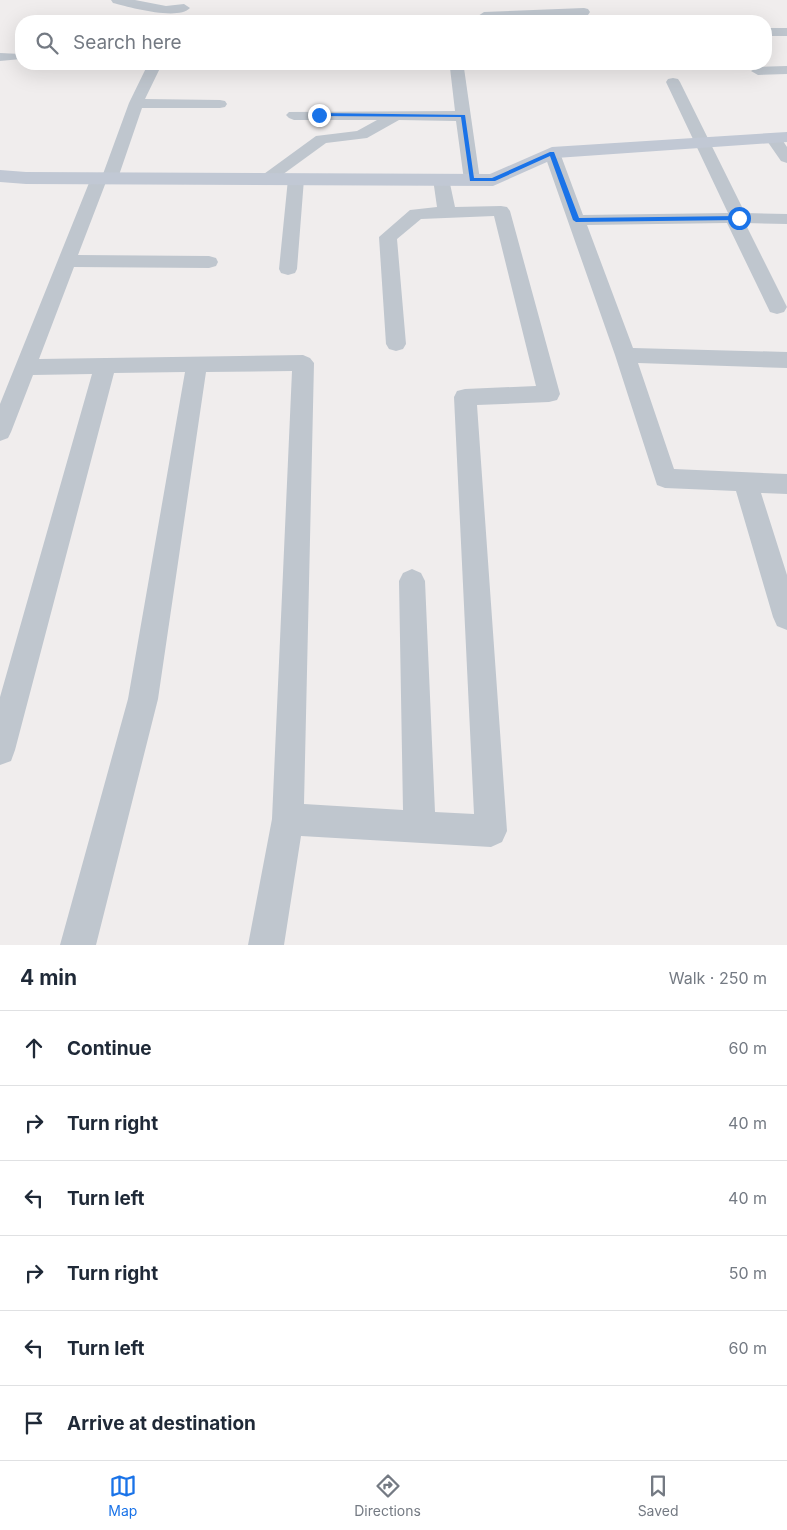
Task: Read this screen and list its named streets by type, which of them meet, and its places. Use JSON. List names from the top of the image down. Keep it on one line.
{"page":{"search":"Search here","heading":["4 min","Walk · 250 m"],"list":[["Continue","60 m"],["Turn right","40 m"],["Turn left","40 m"],["Turn right","50 m"],["Turn left","60 m"],"Arrive at destination"],"nav":["Map","Directions","Saved"]}}
